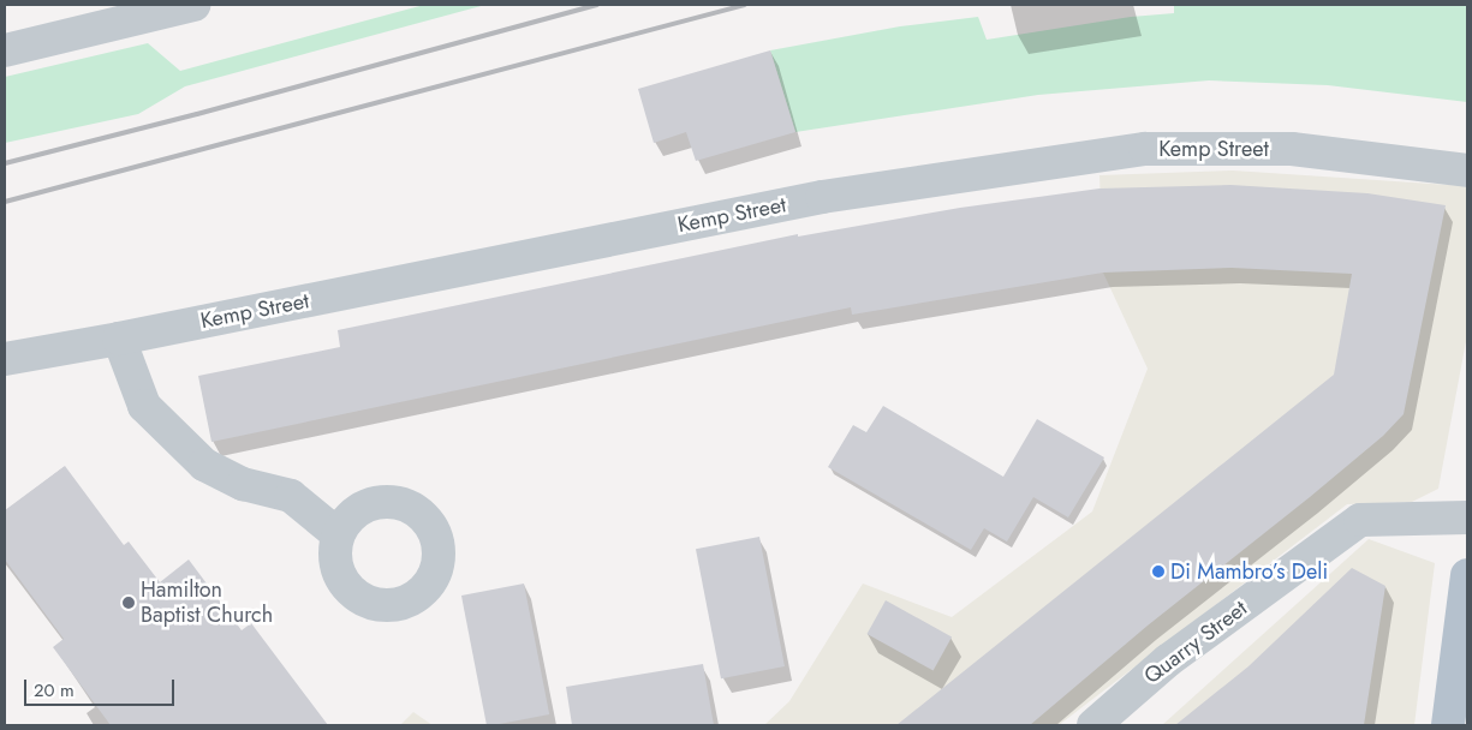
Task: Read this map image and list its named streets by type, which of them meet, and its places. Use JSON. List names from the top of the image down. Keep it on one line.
{"streets":{"street":["Kemp Street","Quarry Street"]},"places":["Di Mambro’s Deli","Hamilton Baptist Church"],"scale_bar":"20 m"}
